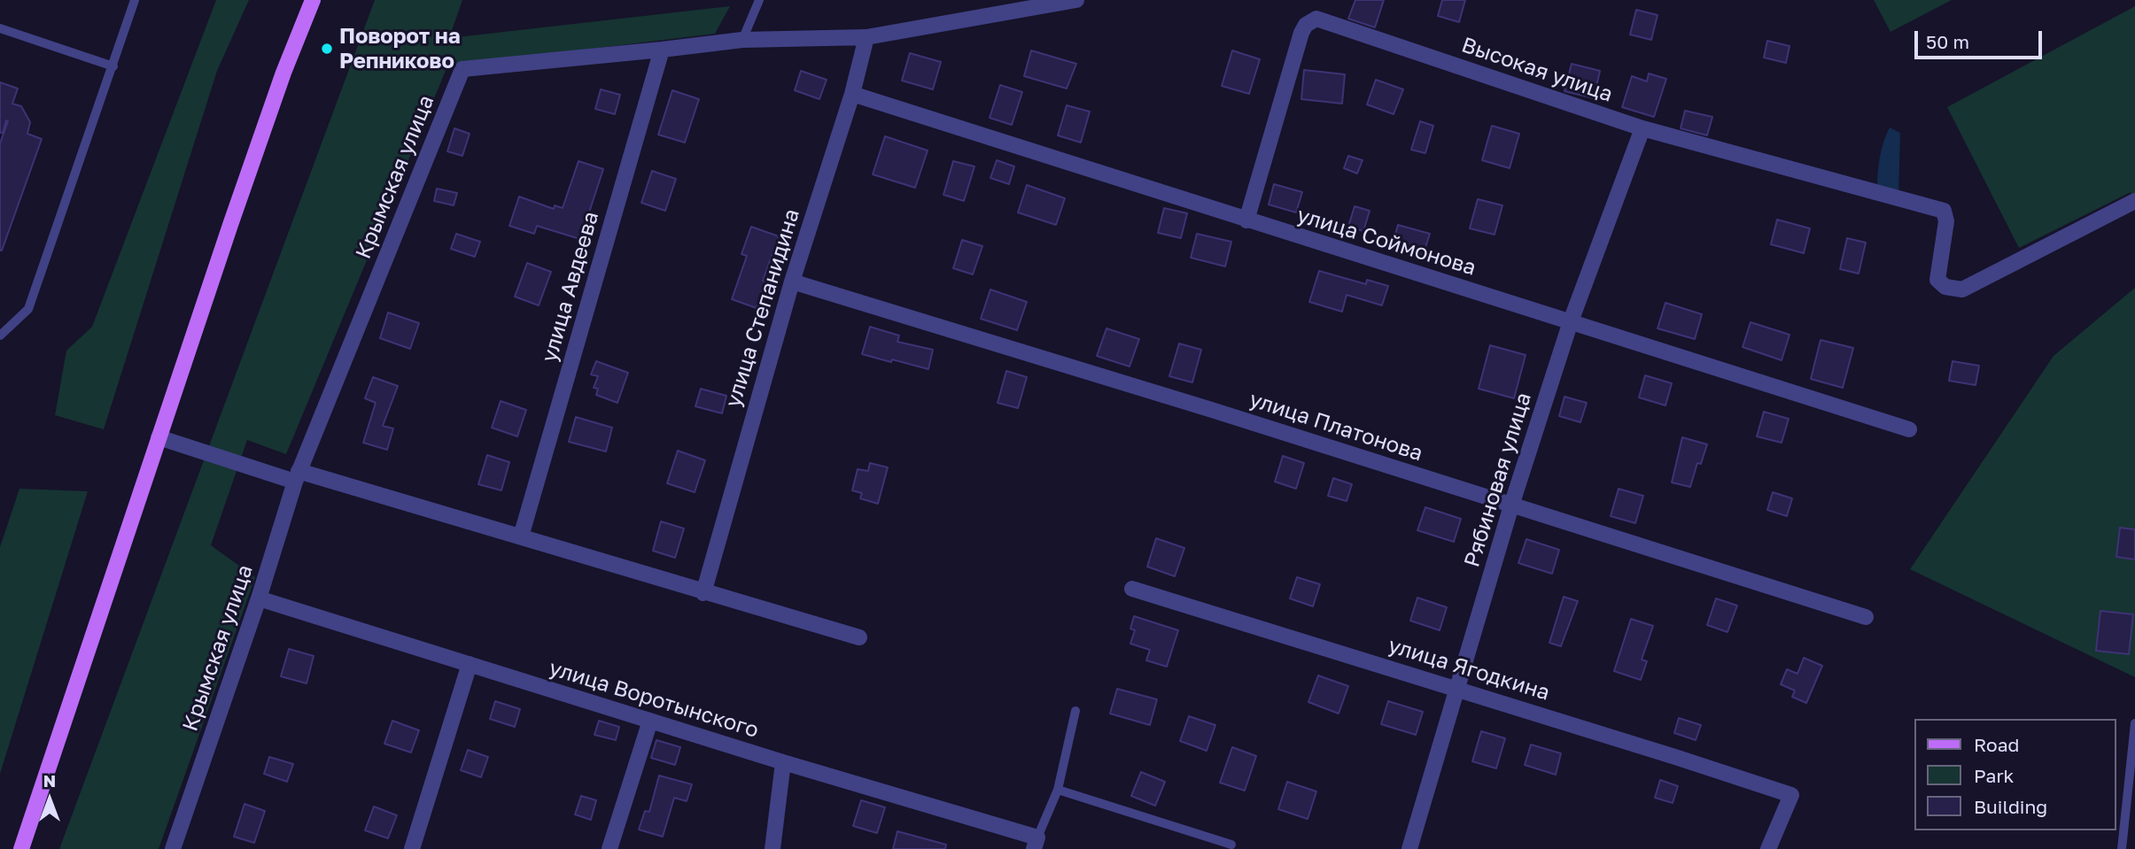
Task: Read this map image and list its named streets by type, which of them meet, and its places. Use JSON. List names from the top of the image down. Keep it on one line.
{"streets":{"street":["Высокая улица","Крымская улица","улица Соймонова","улица Авдеева","улица Степанидина","улица Платонова","Рябиновая улица","улица Ягодкина","улица Воротынского"]},"crossings":[["Высокая улица","улица Соймонова"],["Высокая улица","Рябиновая улица"],["Крымская улица","улица Авдеева"],["Крымская улица","улица Степанидина"],["Крымская улица","улица Воротынского"],["улица Соймонова","улица Степанидина"],["улица Соймонова","Рябиновая улица"],["улица Степанидина","улица Платонова"],["улица Платонова","Рябиновая улица"],["Рябиновая улица","улица Ягодкина"]],"places":["Поворот на Репниково"],"legend":["Road","Park","Building"],"scale_bar":"50 m","north":"top"}
